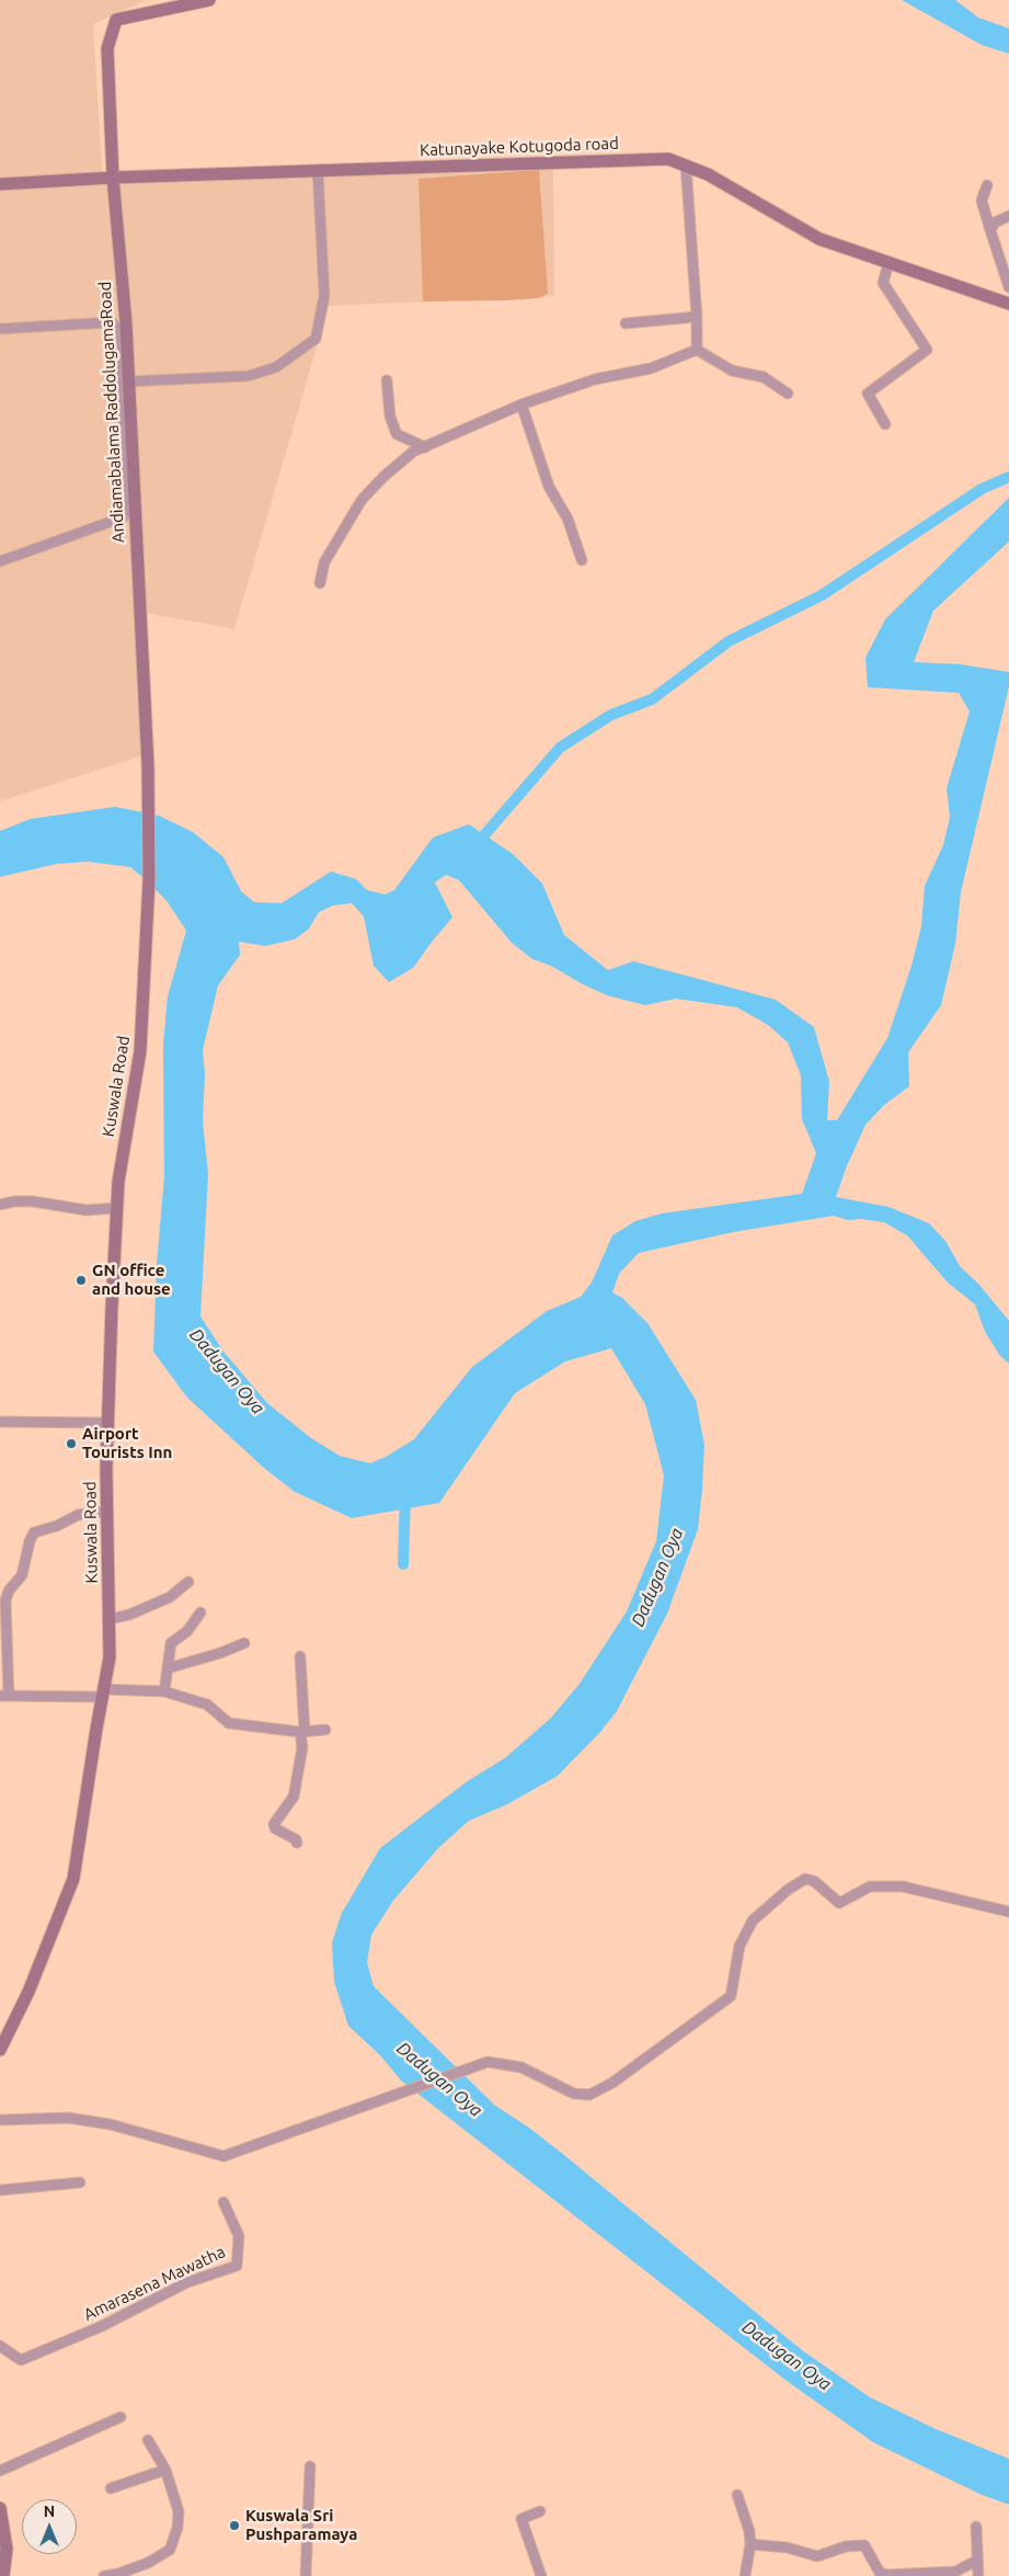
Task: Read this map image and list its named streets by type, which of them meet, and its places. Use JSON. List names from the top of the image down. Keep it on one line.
{"streets":{"street":["Katunayake Kotugoda road","Andiamabalama RaddolugamaRoad","Kuswala Road","Amarasena Mawatha"]},"crossings":[["Katunayake Kotugoda road","Andiamabalama RaddolugamaRoad"],["Andiamabalama RaddolugamaRoad","Kuswala Road"]],"water":["Dadugan Oya"],"places":["GN office and house","Airport Tourists Inn","Kuswala Sri Pushparamaya"],"north":"top"}
